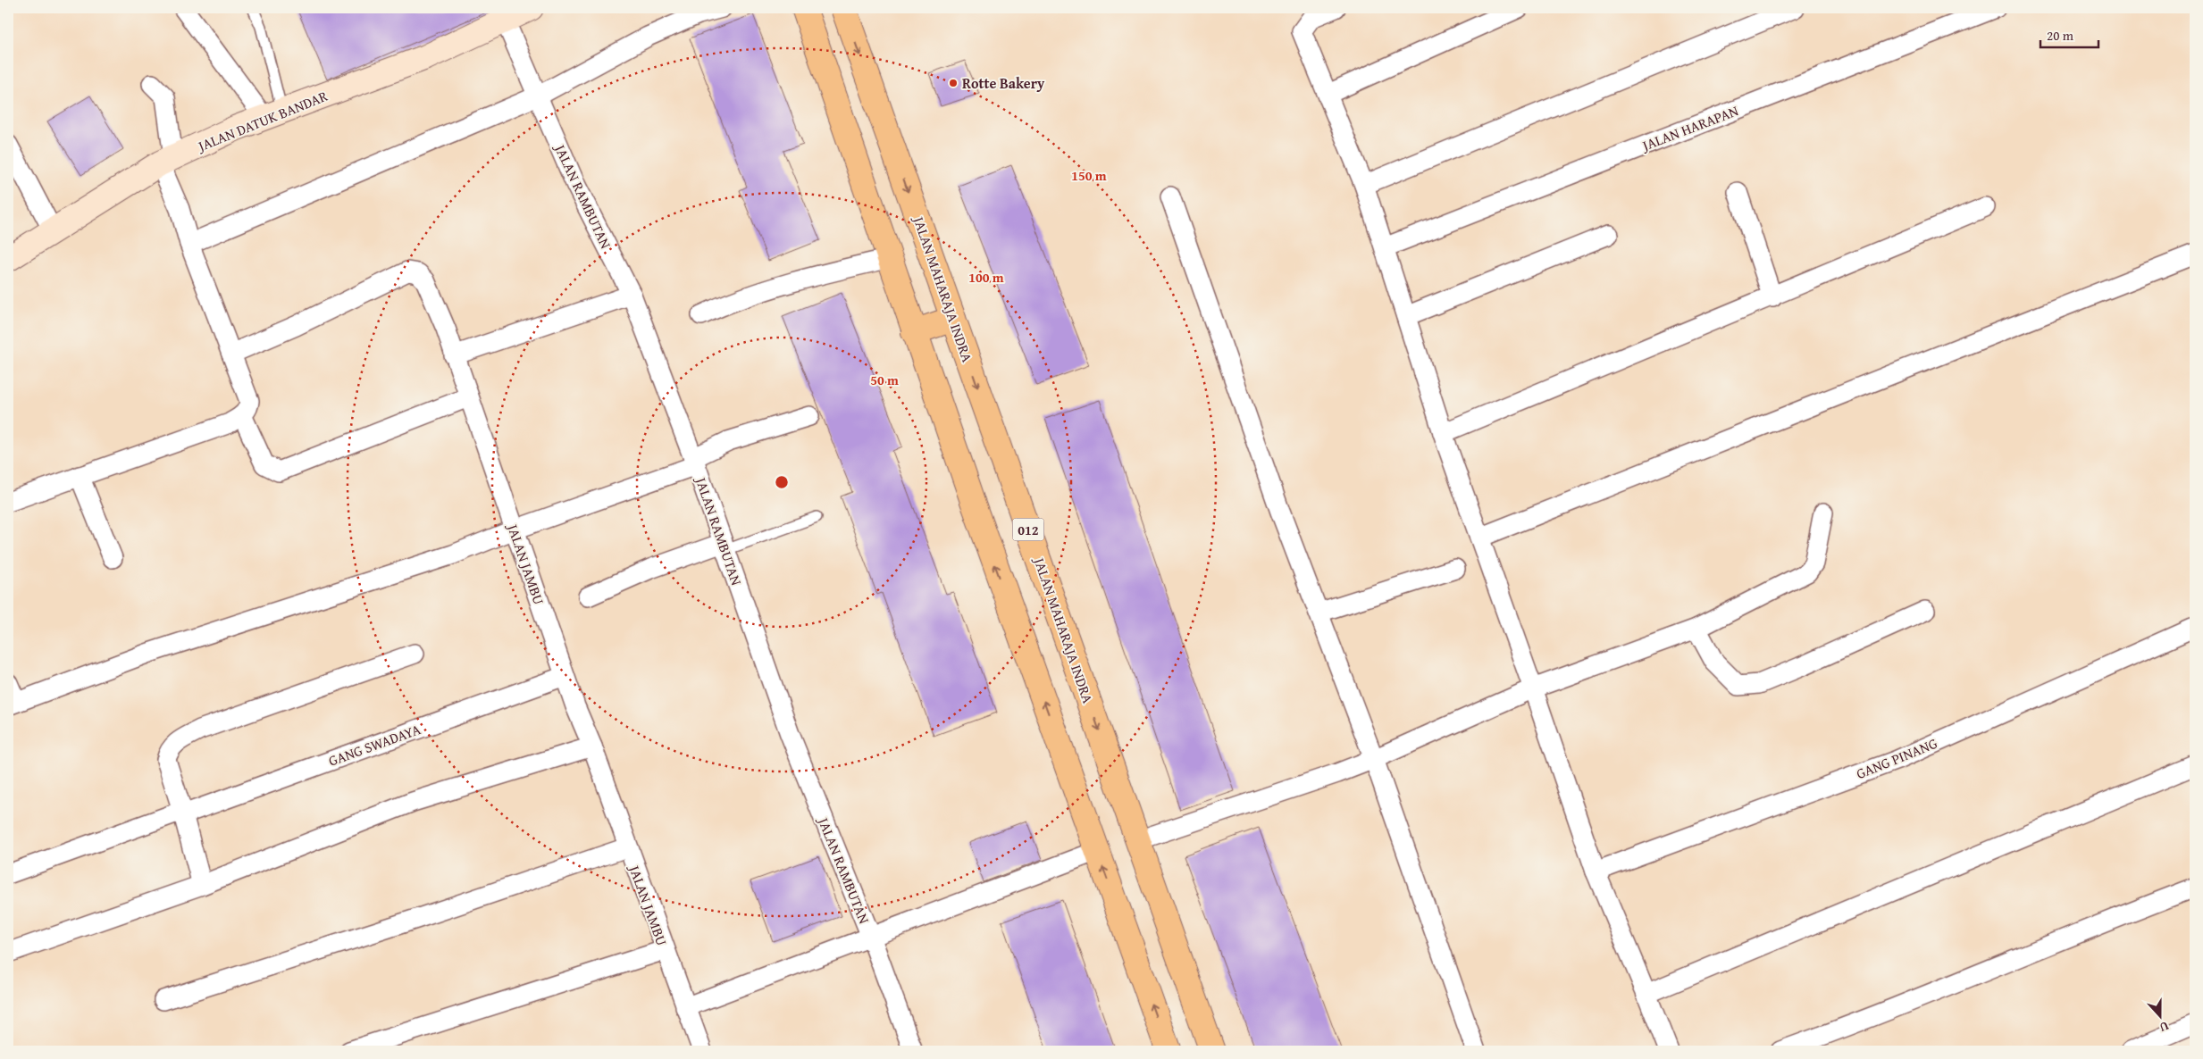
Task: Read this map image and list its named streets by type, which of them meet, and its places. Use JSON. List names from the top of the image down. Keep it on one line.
{"streets":{"highway":["JALAN MAHARAJA INDRA","012"],"street":["JALAN DATUK BANDAR","JALAN HARAPAN","JALAN RAMBUTAN","JALAN JAMBU","GANG SWADAYA","GANG PINANG"]},"crossings":[["JALAN DATUK BANDAR","JALAN RAMBUTAN"],["JALAN JAMBU","GANG SWADAYA"]],"places":["Rotte Bakery"],"scale_bar":"20 m","north":"bottom","rings":["150 m","100 m","50 m"]}
